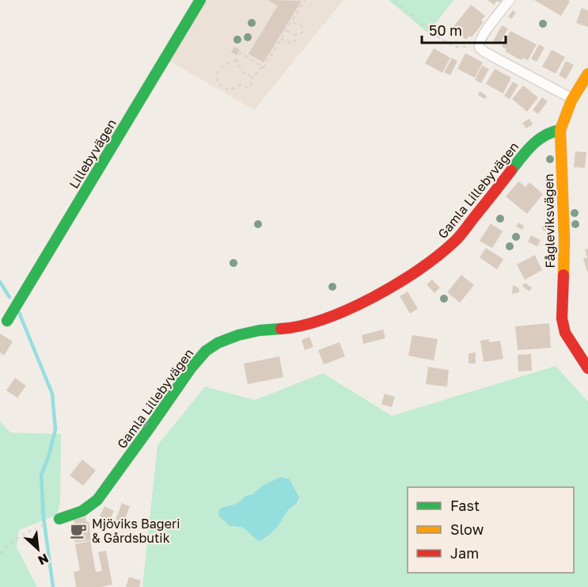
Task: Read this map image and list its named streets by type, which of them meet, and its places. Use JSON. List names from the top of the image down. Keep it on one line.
{"streets":{"street":["Lillebyvägen","Gamla Lillebyvägen","Fågleviksvägen"]},"crossings":[["Gamla Lillebyvägen","Fågleviksvägen"]],"places":{"cafe":["Mjöviks Bageri & Gårdsbutik"]},"legend":["Fast","Slow","Jam"],"scale_bar":"50 m","north":"bottom right"}
